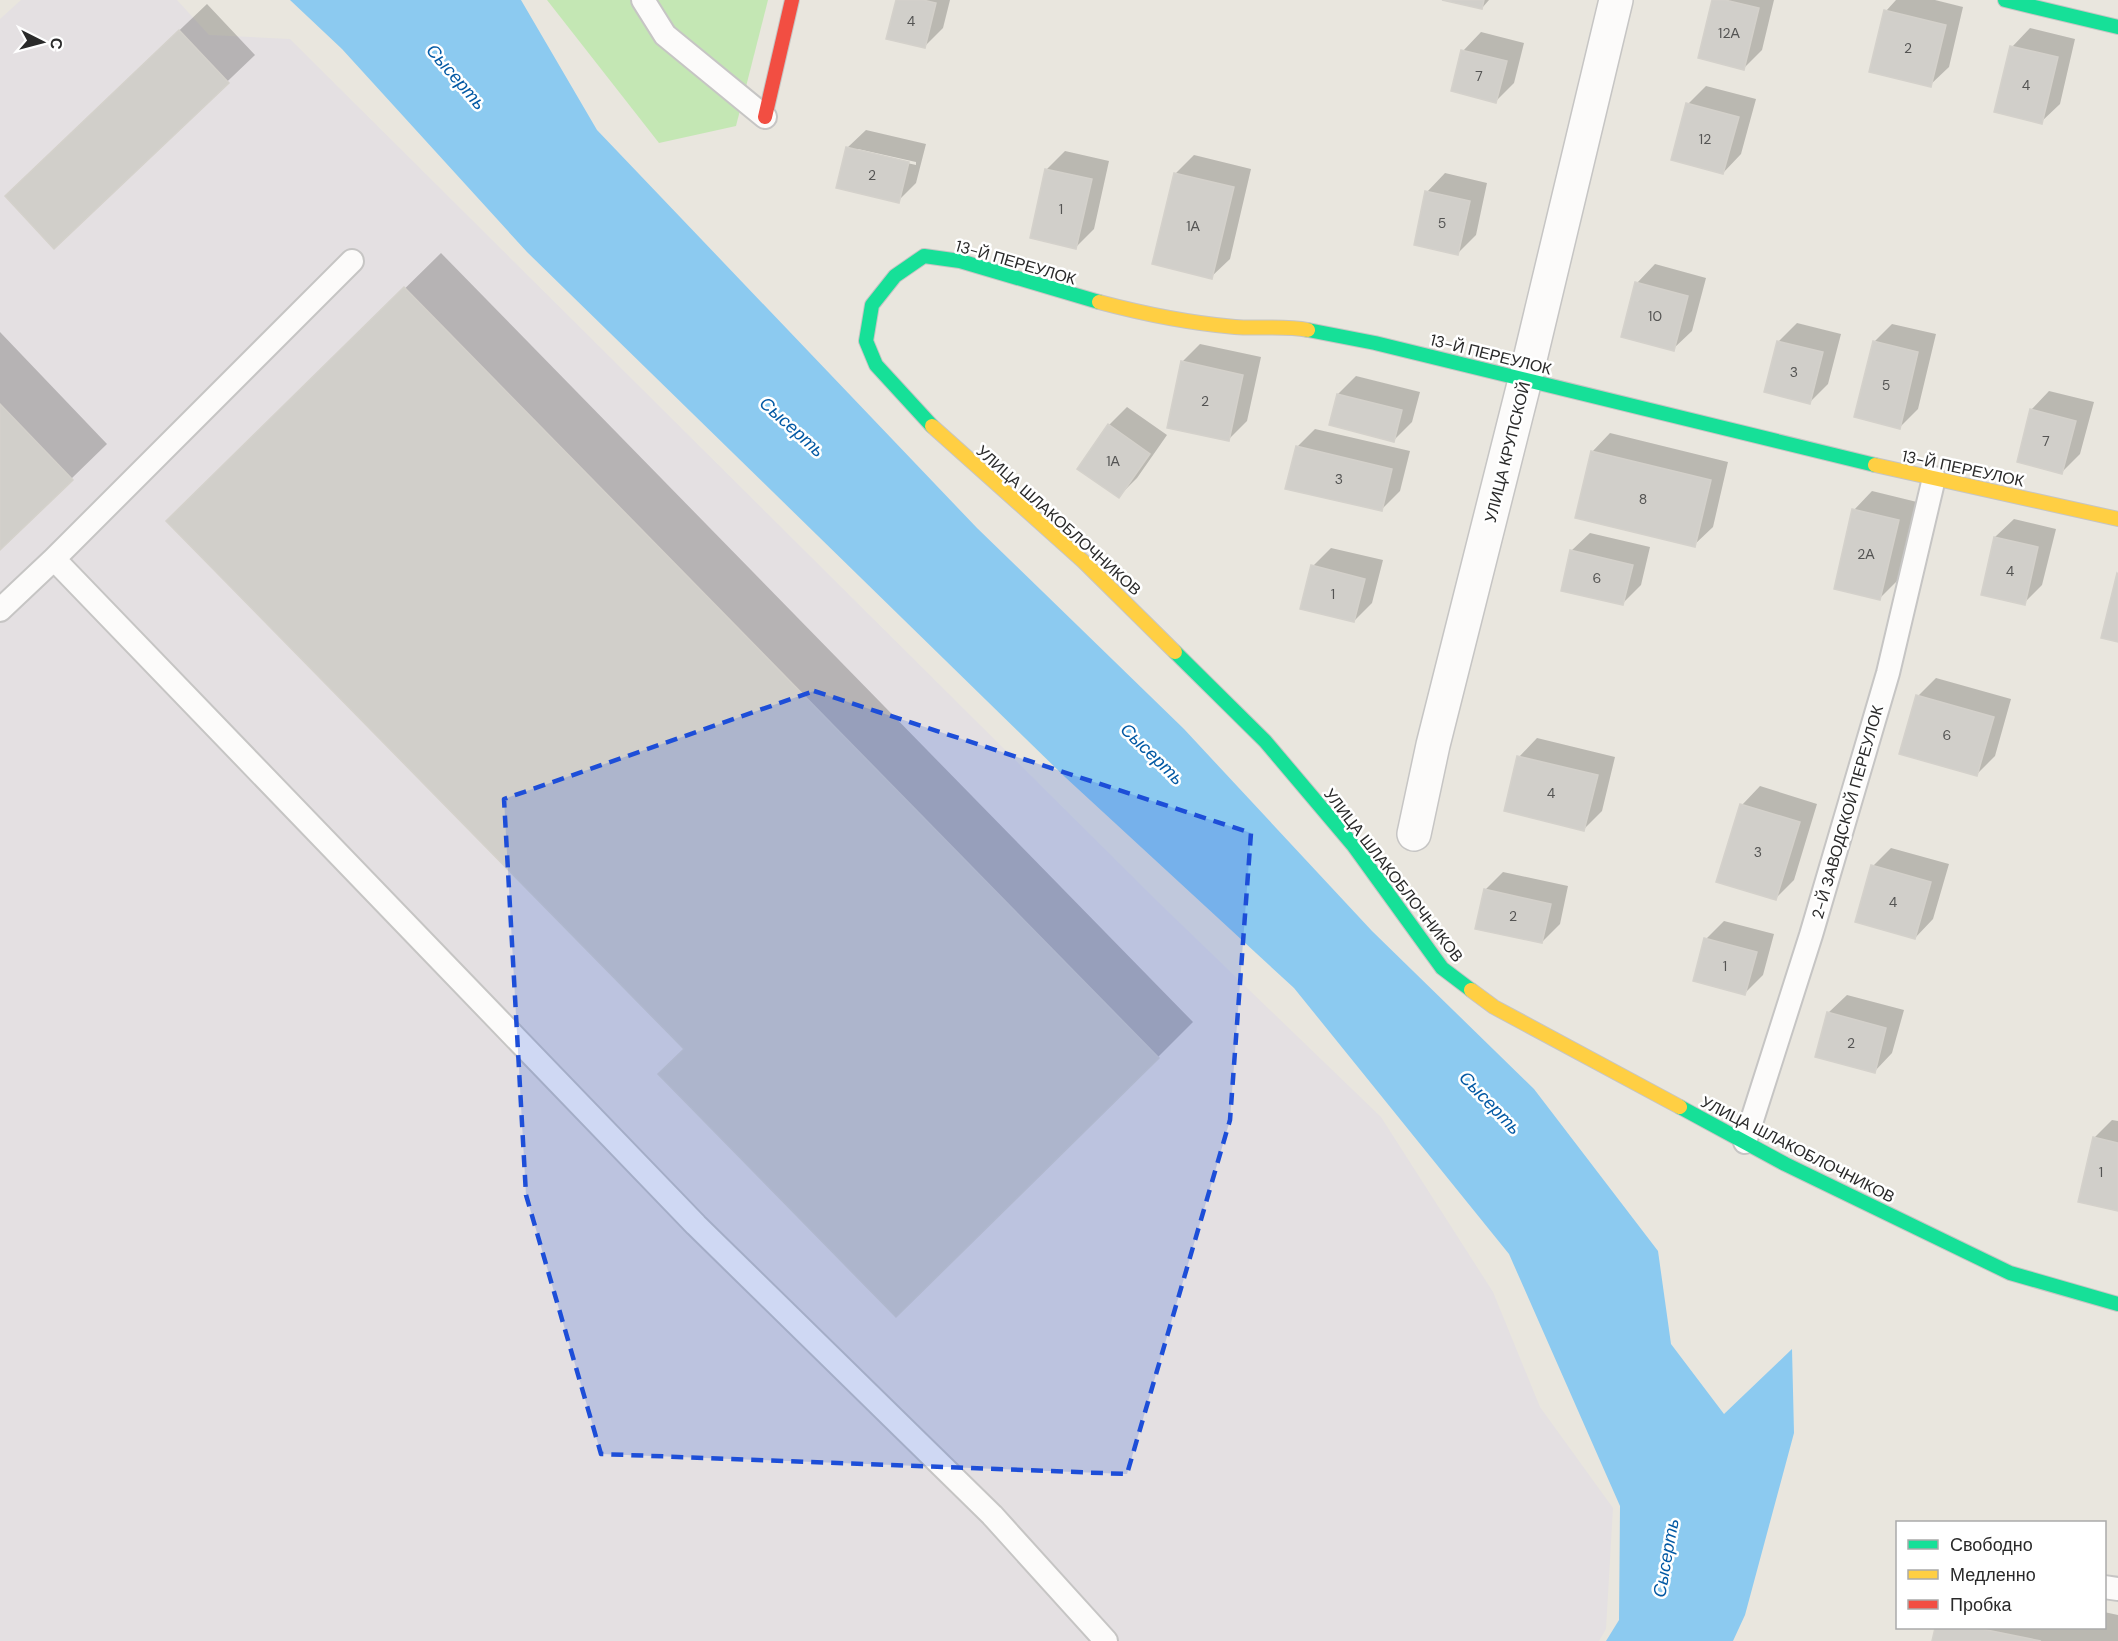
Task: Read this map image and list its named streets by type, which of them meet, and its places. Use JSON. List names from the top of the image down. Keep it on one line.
{"streets":{"street":["13-Й ПЕРЕУЛОК","УЛИЦА КРУПСКОЙ","УЛИЦА ШЛАКОБЛОЧНИКОВ"],"lane":["2-Й ЗАВОДСКОЙ ПЕРЕУЛОК"]},"crossings":[["13-Й ПЕРЕУЛОК","УЛИЦА КРУПСКОЙ"],["13-Й ПЕРЕУЛОК","УЛИЦА ШЛАКОБЛОЧНИКОВ"],["13-Й ПЕРЕУЛОК","2-Й ЗАВОДСКОЙ ПЕРЕУЛОК"],["УЛИЦА ШЛАКОБЛОЧНИКОВ","2-Й ЗАВОДСКОЙ ПЕРЕУЛОК"]],"water":["Сысерть"],"house_numbers":["4","12А","2","7","4","12","2","1","5","1А","10","3","5","2","7","1А","3","8","2А","4","6","1","6","4","3","4","2","1","2","1"],"legend":["Свободно","Медленно","Пробка"],"north":"right"}
